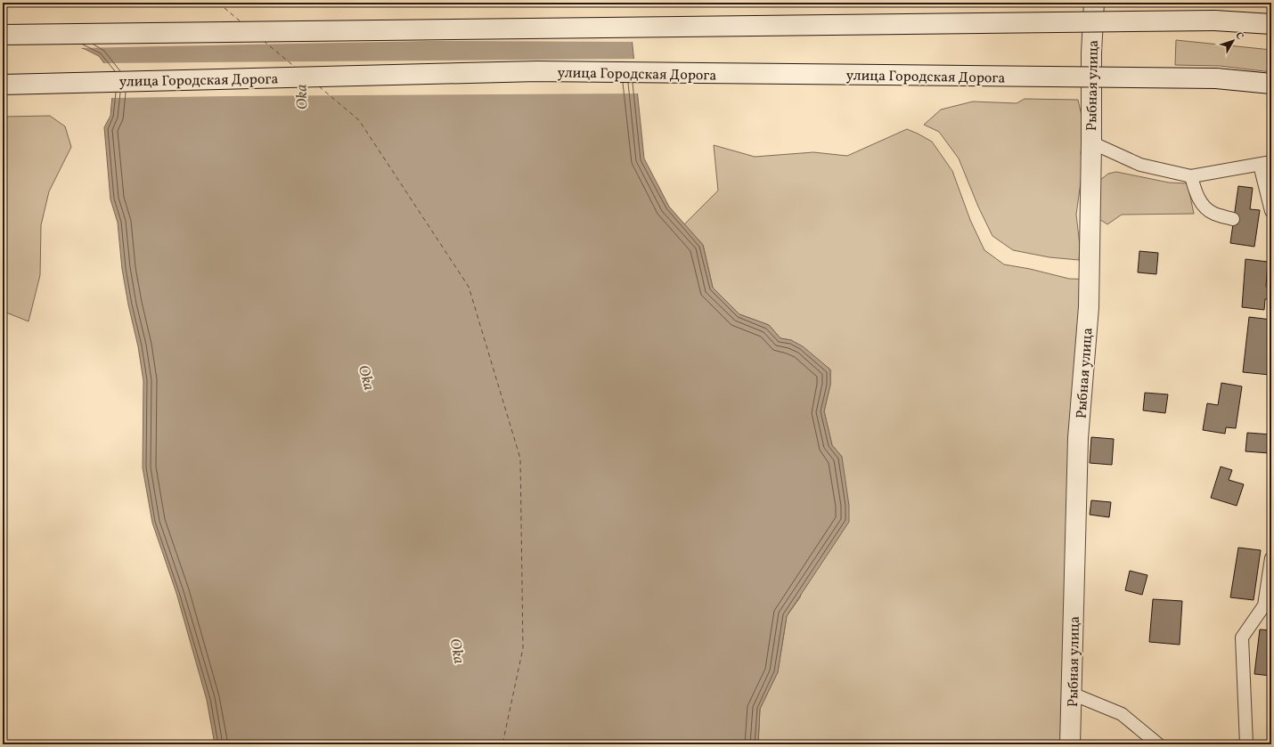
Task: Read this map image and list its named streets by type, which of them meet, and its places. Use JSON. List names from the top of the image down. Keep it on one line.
{"streets":{"main road":["улица Городская Дорога","Рыбная улица"]},"water":["Oka"],"north":"top right"}
